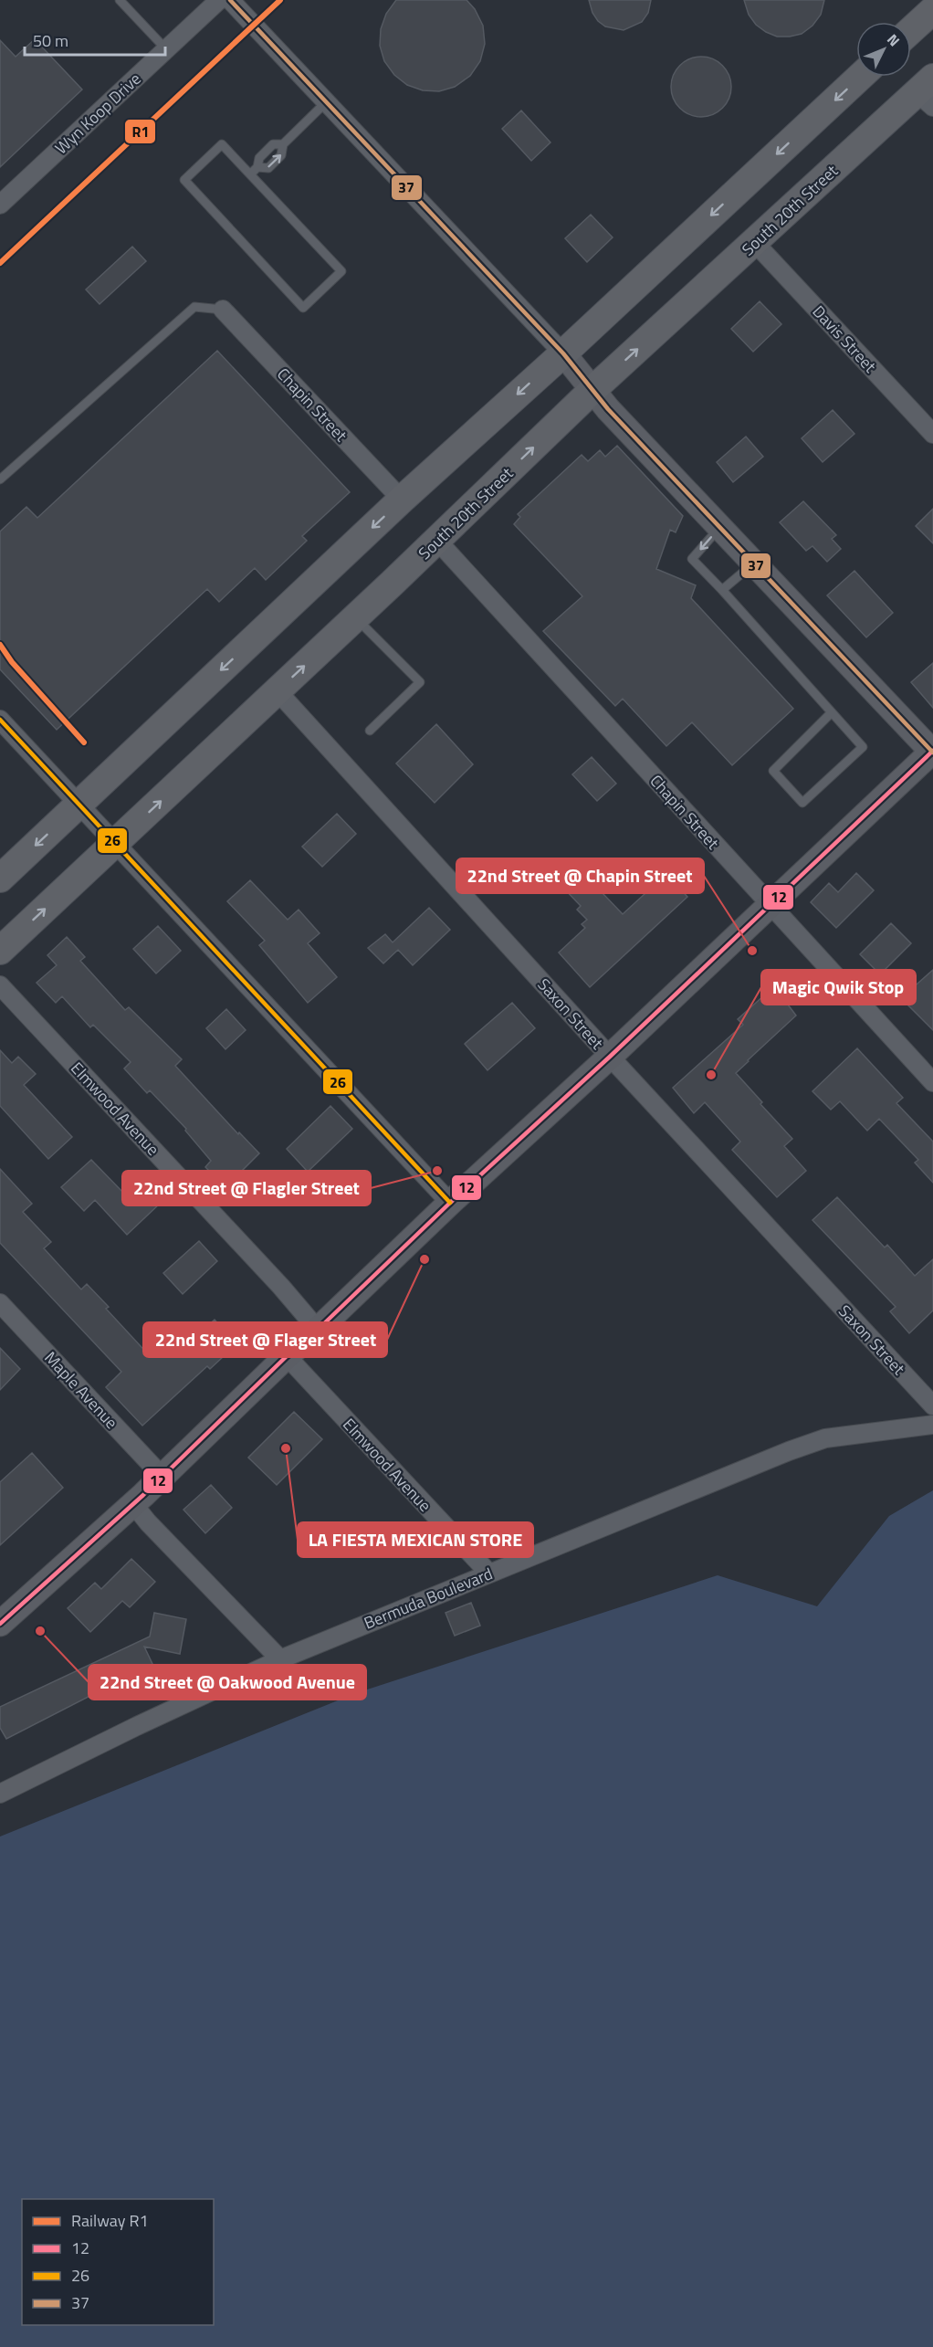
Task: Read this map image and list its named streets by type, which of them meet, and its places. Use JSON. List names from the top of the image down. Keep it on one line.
{"streets":{"main road":["South 20th Street"],"street":["Wyn Koop Drive","Davis Street","Chapin Street","Saxon Street","Elmwood Avenue","Maple Avenue","Bermuda Boulevard"]},"crossings":[["South 20th Street","Davis Street"],["South 20th Street","Chapin Street"],["South 20th Street","Saxon Street"],["Elmwood Avenue","Bermuda Boulevard"]],"places":["22nd Street @ Chapin Street","Magic Qwik Stop","22nd Street @ Flagler Street","22nd Street @ Flager Street","LA FIESTA MEXICAN STORE","22nd Street @ Oakwood Avenue"],"lines":["rail line R1","transit line 37","transit line 26","transit line 12"],"legend":["Railway R1","12","26","37"],"scale_bar":"50 m","north":"top right"}
